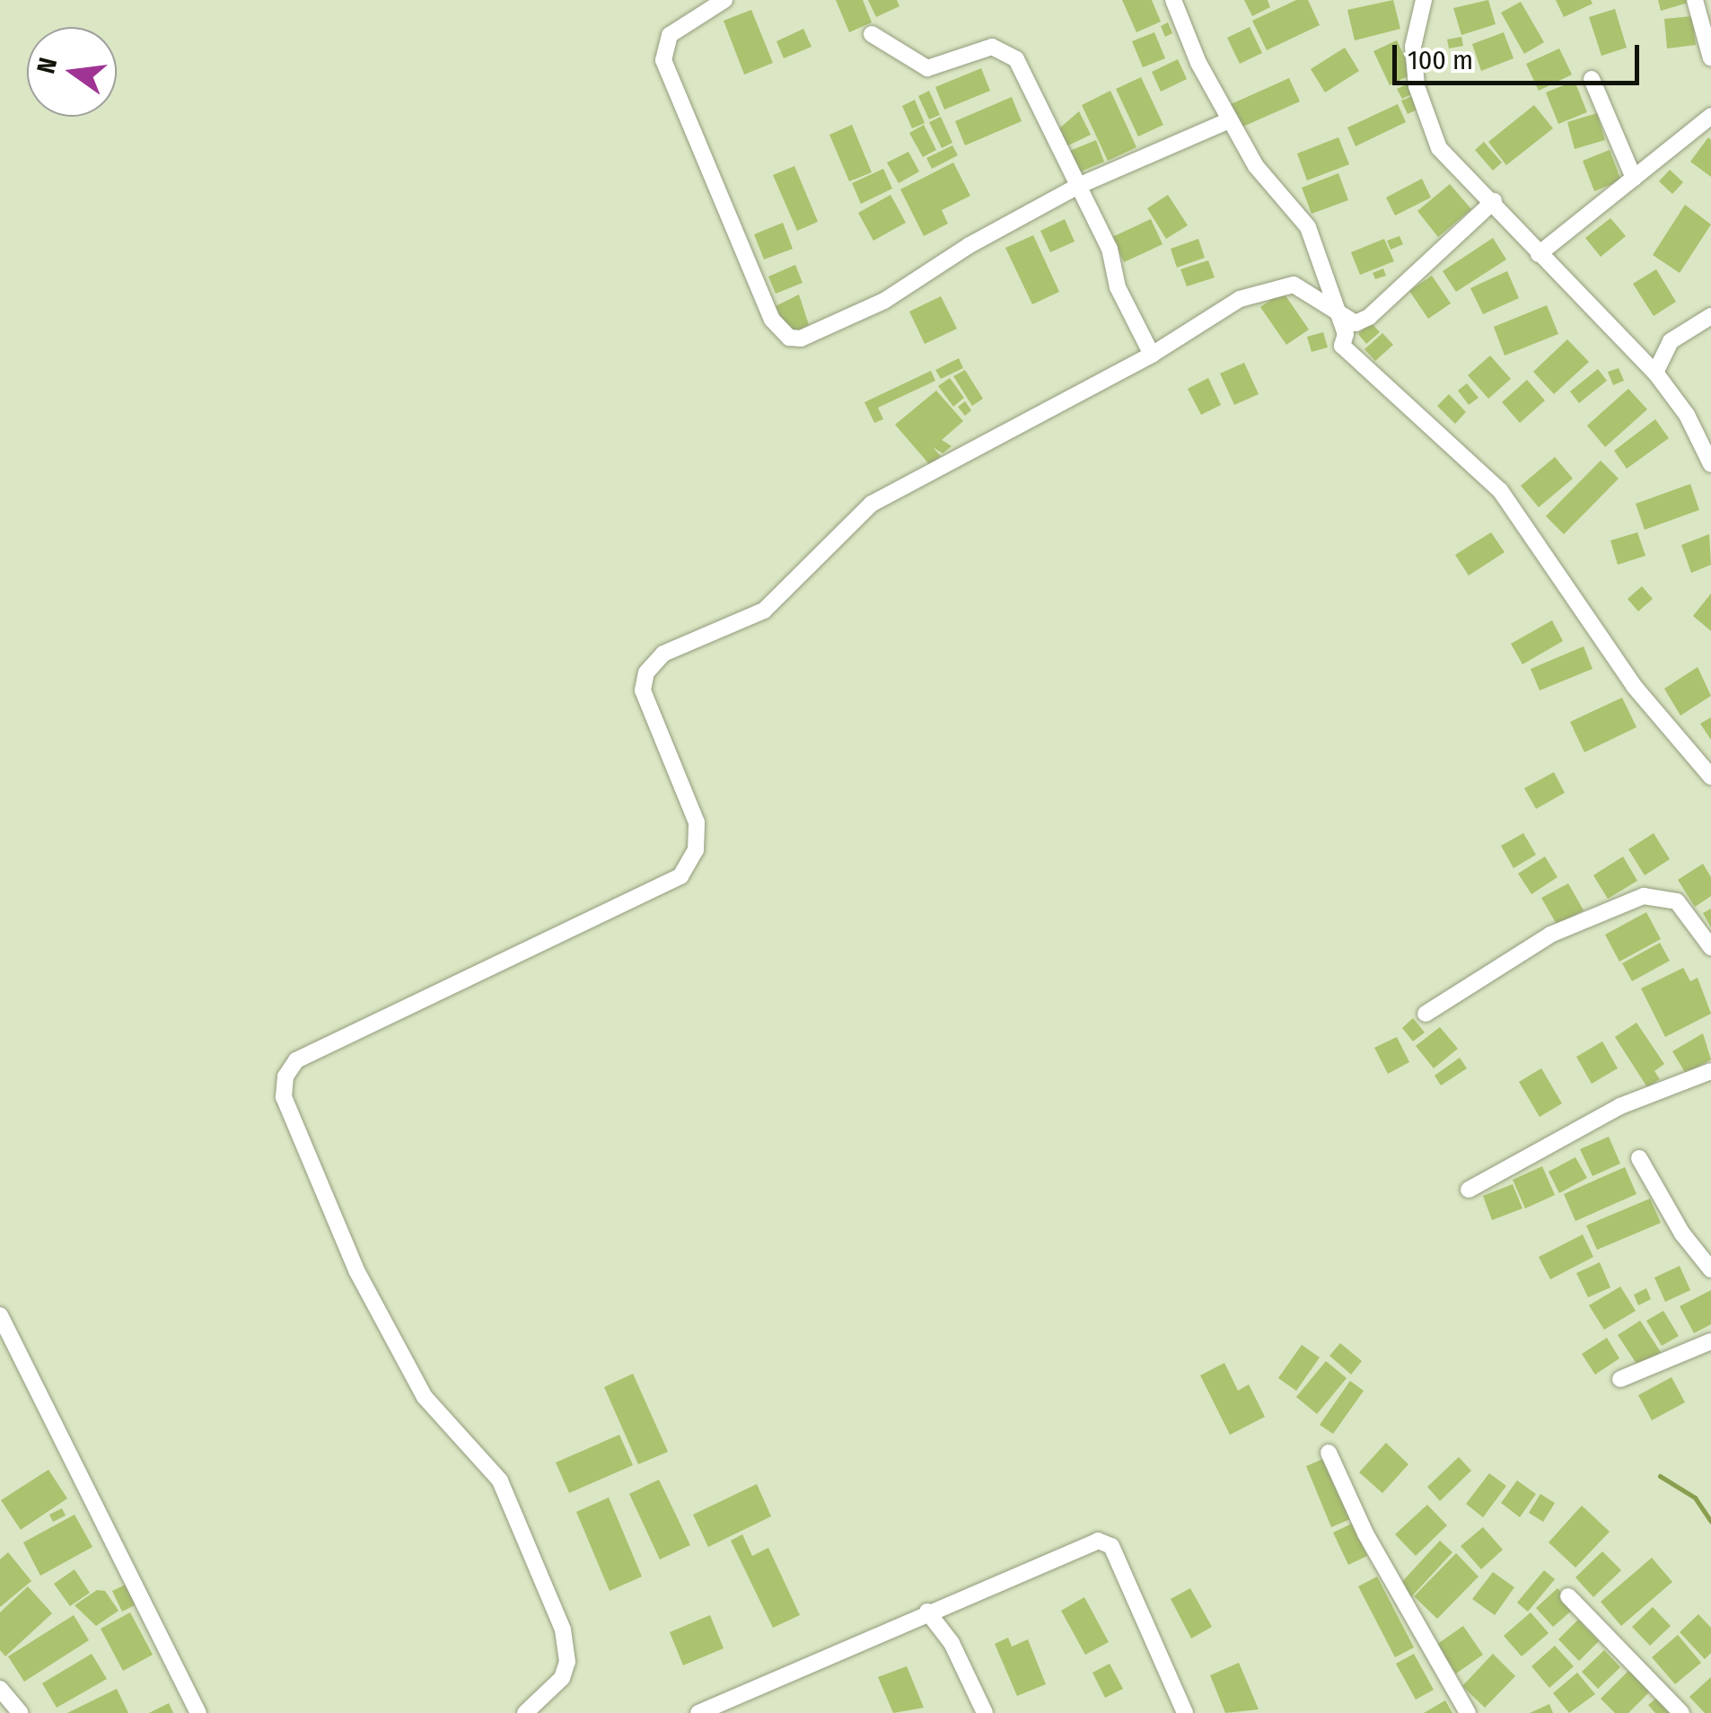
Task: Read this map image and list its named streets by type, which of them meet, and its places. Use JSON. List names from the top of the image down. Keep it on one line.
{"scale_bar":"100 m","north":"left"}
